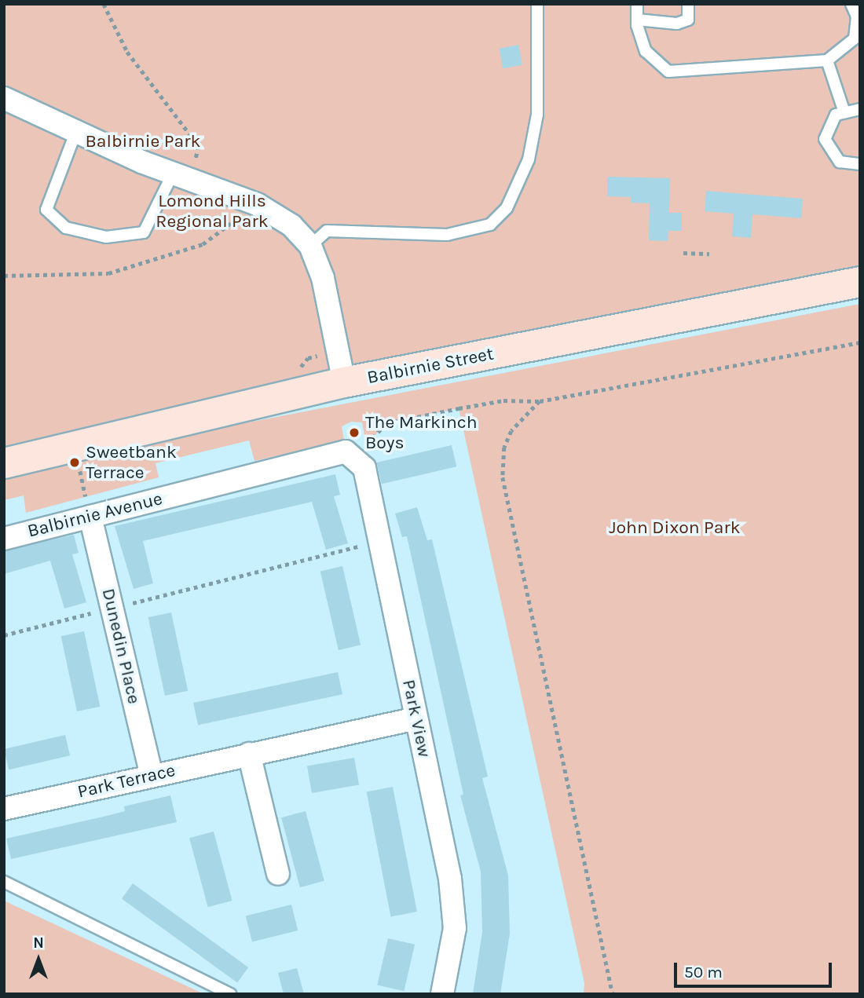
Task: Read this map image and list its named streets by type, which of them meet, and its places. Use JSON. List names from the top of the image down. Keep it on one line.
{"streets":{"main road":["Balbirnie Street"],"street":["Balbirnie Avenue","Dunedin Place","Park View","Park Terrace"]},"crossings":[["Balbirnie Avenue","Dunedin Place"],["Balbirnie Avenue","Park View"],["Dunedin Place","Park Terrace"],["Park View","Park Terrace"]],"parks":["Balbirnie Park","Lomond Hills Regional Park","John Dixon Park"],"places":["The Markinch Boys","Sweetbank Terrace"],"scale_bar":"50 m","north":"top"}
